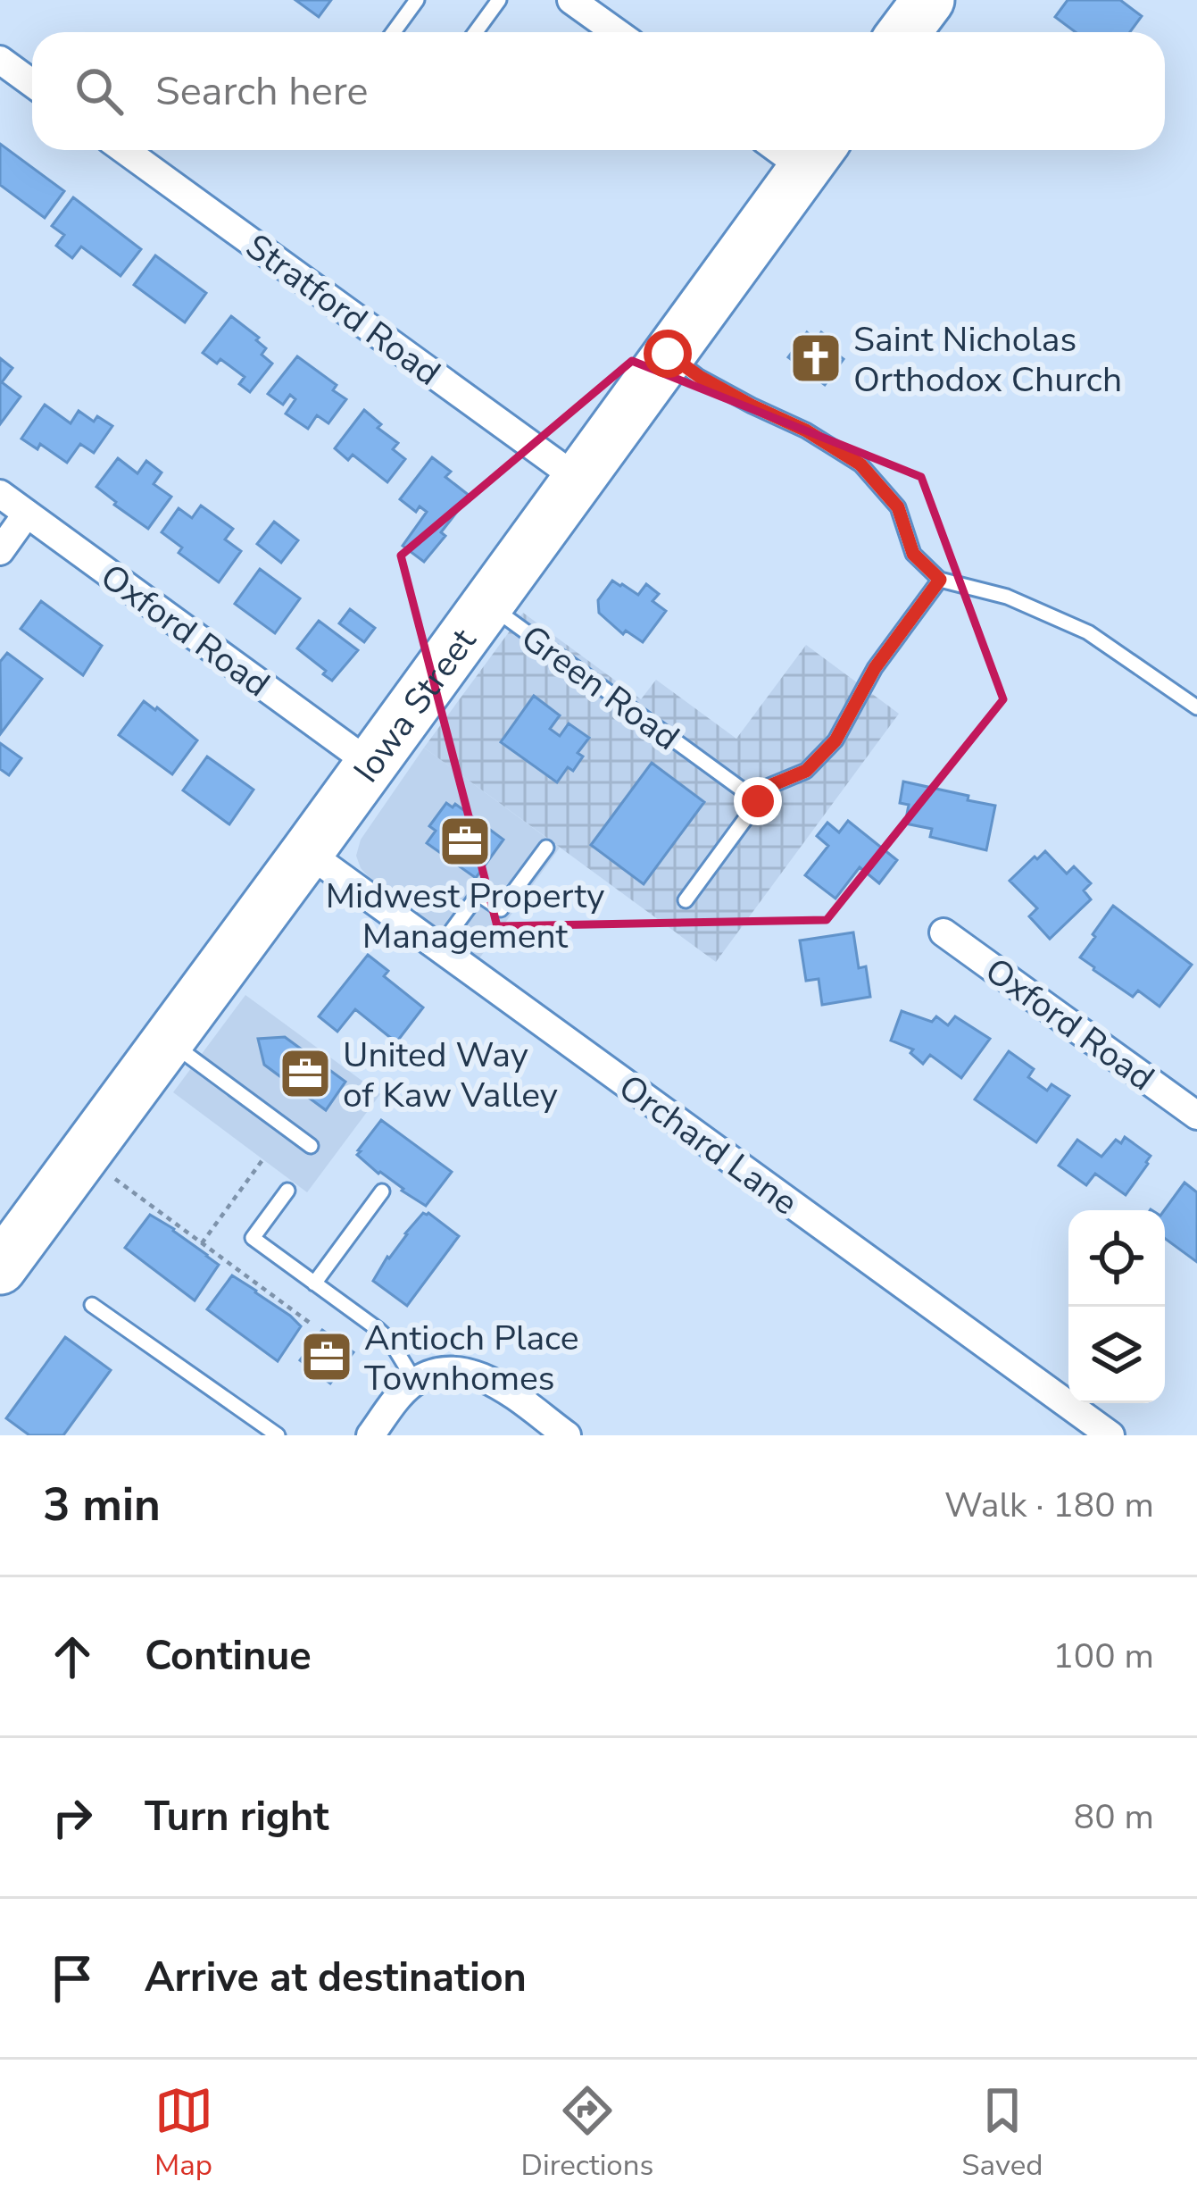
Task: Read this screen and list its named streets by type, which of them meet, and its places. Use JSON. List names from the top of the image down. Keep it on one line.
{"streets":{"highway":["Iowa Street"],"street":["Stratford Road","Oxford Road","Orchard Lane"],"lane":["Green Road"]},"crossings":[["Stratford Road","Iowa Street"],["Oxford Road","Iowa Street"],["Green Road","Iowa Street"],["Iowa Street","Orchard Lane"]],"places":{"church":["Saint Nicholas Orthodox Church"],"office":["Midwest Property Management","United Way of Kaw Valley","Antioch Place Townhomes"]},"page":{"search":"Search here","heading":["3 min","Walk · 180 m"],"list":[["Continue","100 m"],["Turn right","80 m"],"Arrive at destination"],"nav":["Map","Directions","Saved"]}}
